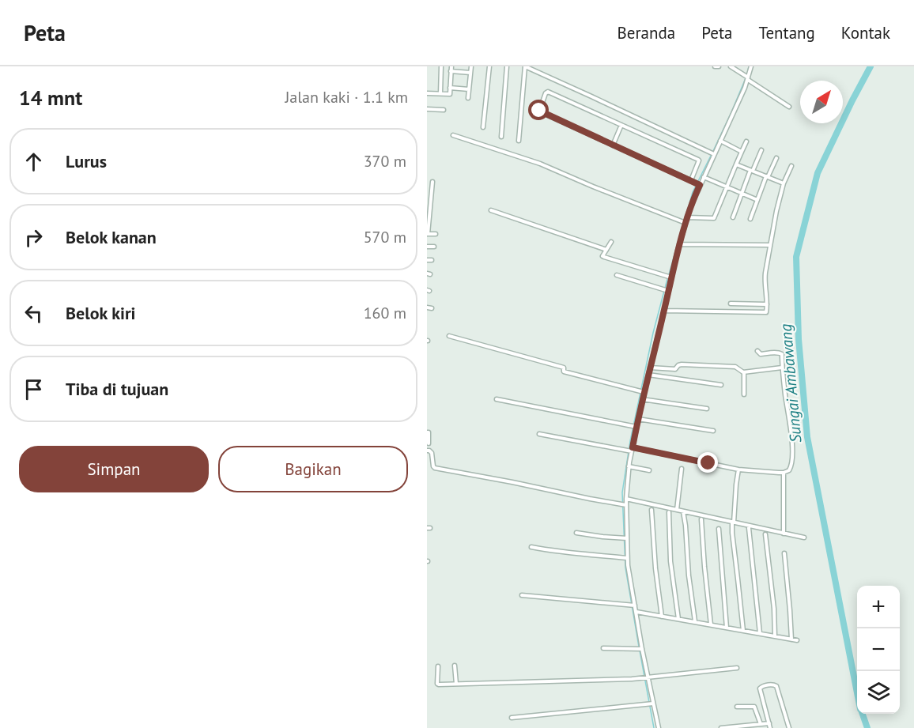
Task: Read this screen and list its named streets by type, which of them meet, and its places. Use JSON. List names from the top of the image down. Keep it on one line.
{"water":["Sungai Ambawang"],"north":"top right","page":{"header":"Peta","nav":["Beranda","Peta","Tentang","Kontak"],"heading":["14 mnt","Jalan kaki · 1.1 km"],"list":[["Lurus","370 m"],["Belok kanan","570 m"],["Belok kiri","160 m"],"Tiba di tujuan"],"buttons":["Simpan","Bagikan"],"map_buttons":["+","−"]}}
